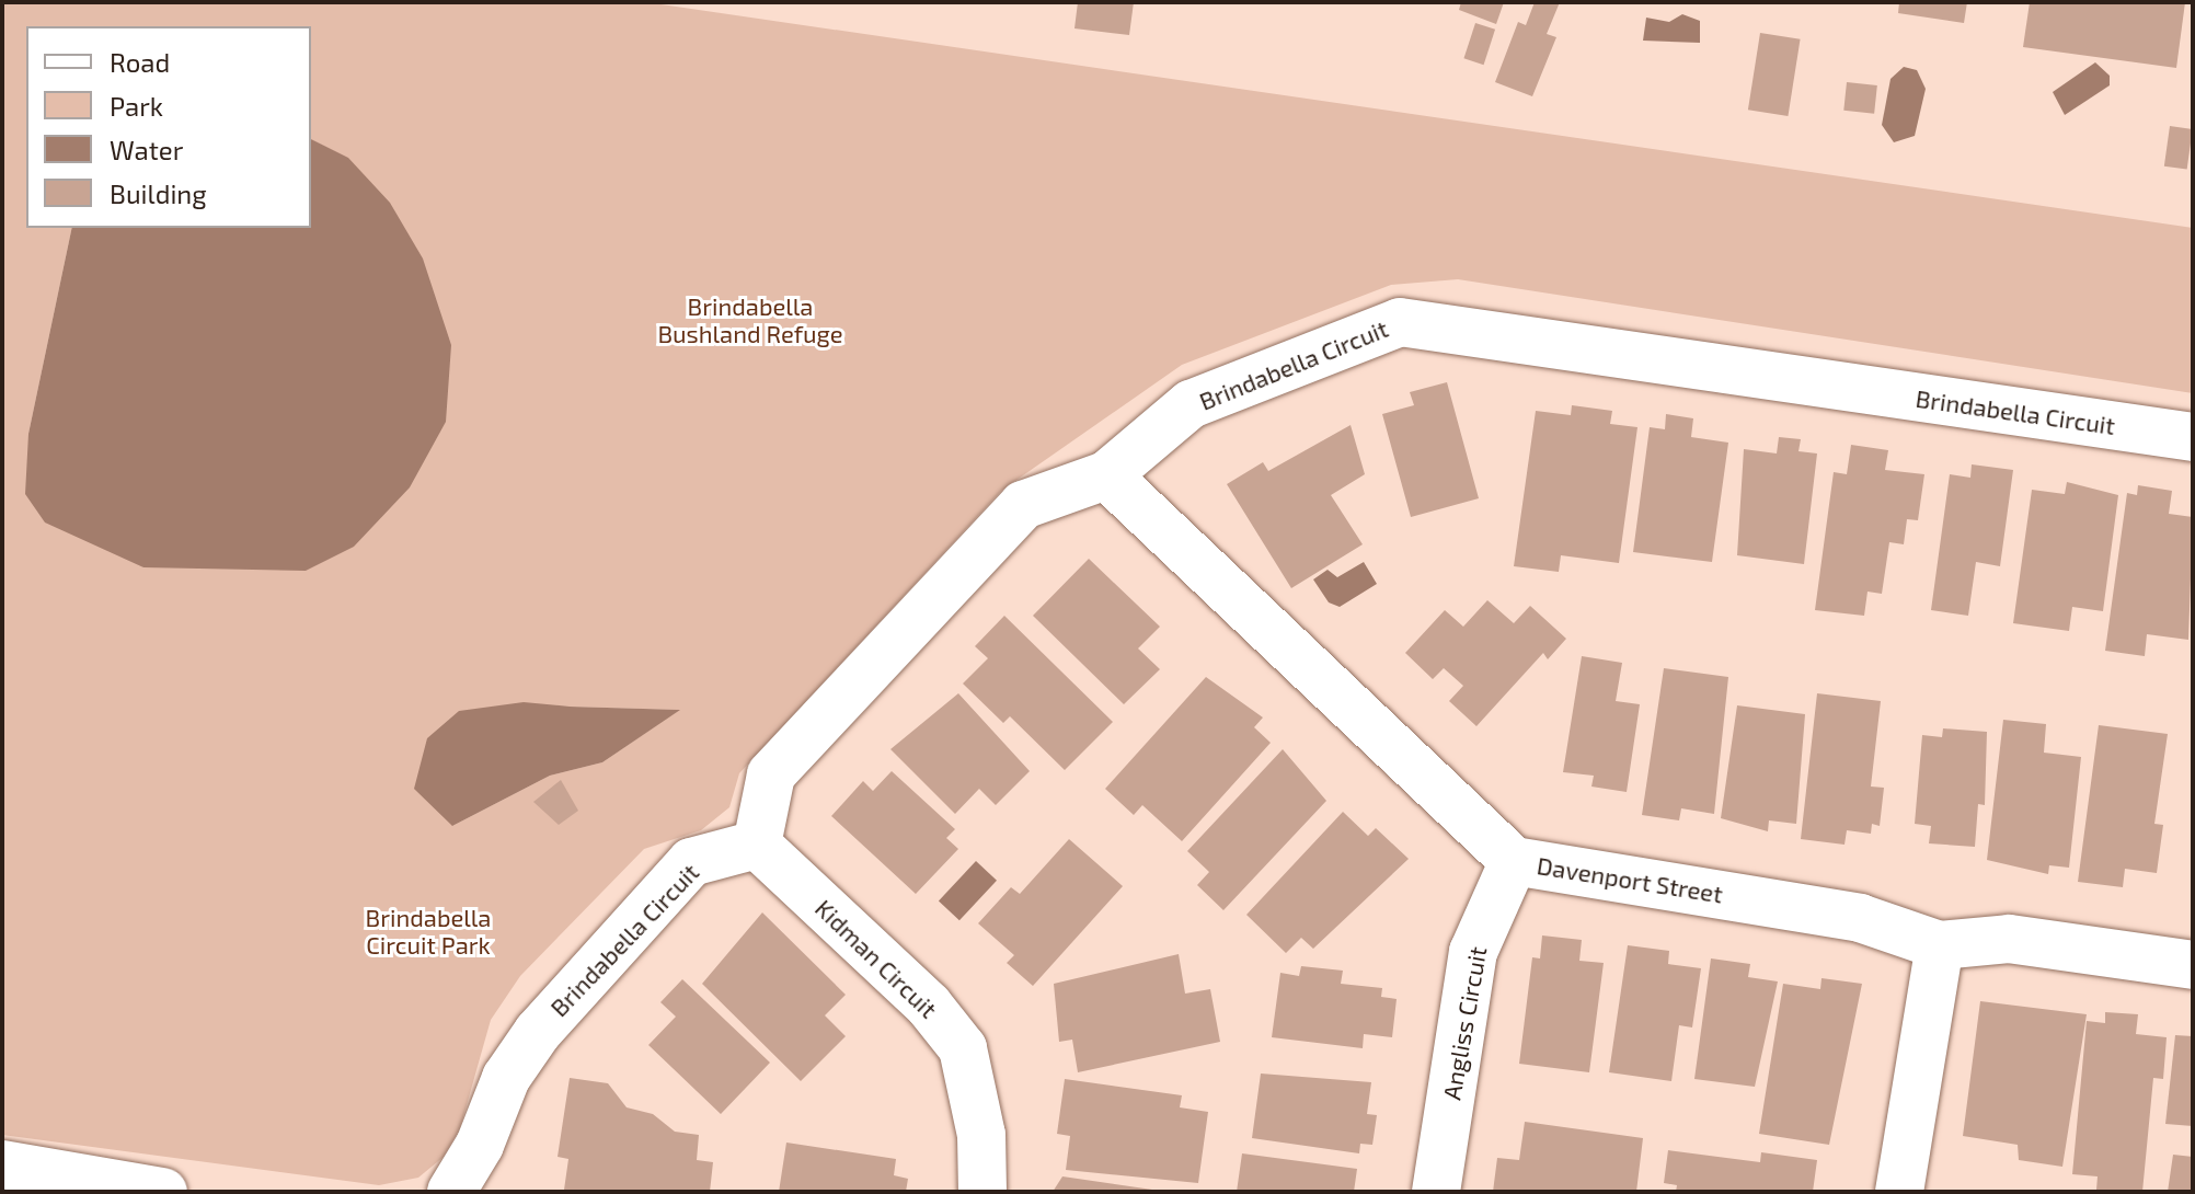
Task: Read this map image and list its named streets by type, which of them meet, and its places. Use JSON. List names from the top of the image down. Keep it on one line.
{"streets":{"street":["Brindabella Circuit","Davenport Street","Kidman Circuit","Angliss Circuit"]},"crossings":[["Brindabella Circuit","Davenport Street"],["Brindabella Circuit","Kidman Circuit"],["Davenport Street","Angliss Circuit"]],"parks":["Brindabella Bushland Refuge","Brindabella Circuit Park"],"legend":["Road","Park","Water","Building"]}
